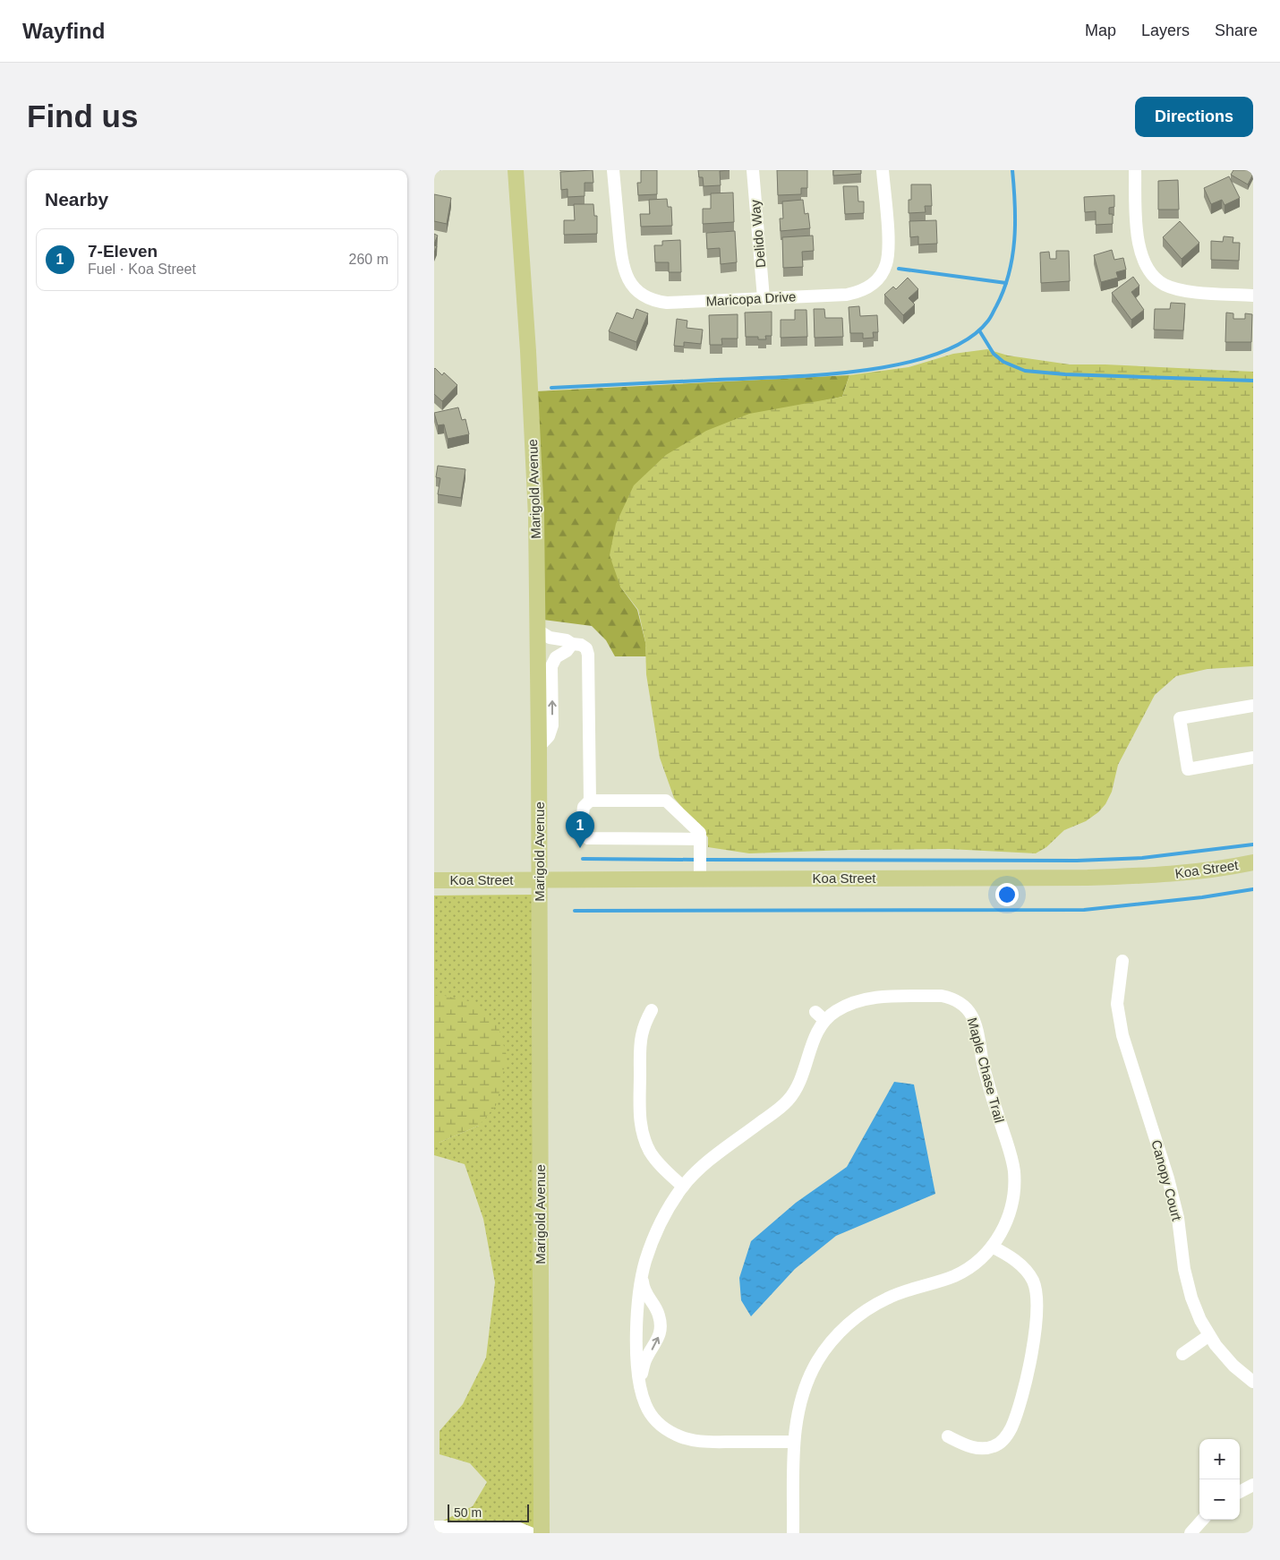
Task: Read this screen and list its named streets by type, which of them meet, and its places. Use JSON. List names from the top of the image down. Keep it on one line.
{"streets":{"main road":["Marigold Avenue","Koa Street"],"street":["Delido Way","Maricopa Drive","Maple Chase Trail","Canopy Court"]},"crossings":[["Delido Way","Maricopa Drive"],["Marigold Avenue","Koa Street"]],"scale_bar":"50 m","page":{"header":"Wayfind","nav":["Map","Layers","Share"],"buttons":"Directions","title":"Find us","heading":"Nearby","list":[{"mark":"1","name":"7-Eleven","note":"Fuel · Koa Street","value":"260 m"}],"pins":"1","map_buttons":["+","−"],"scale":"50 m"}}
